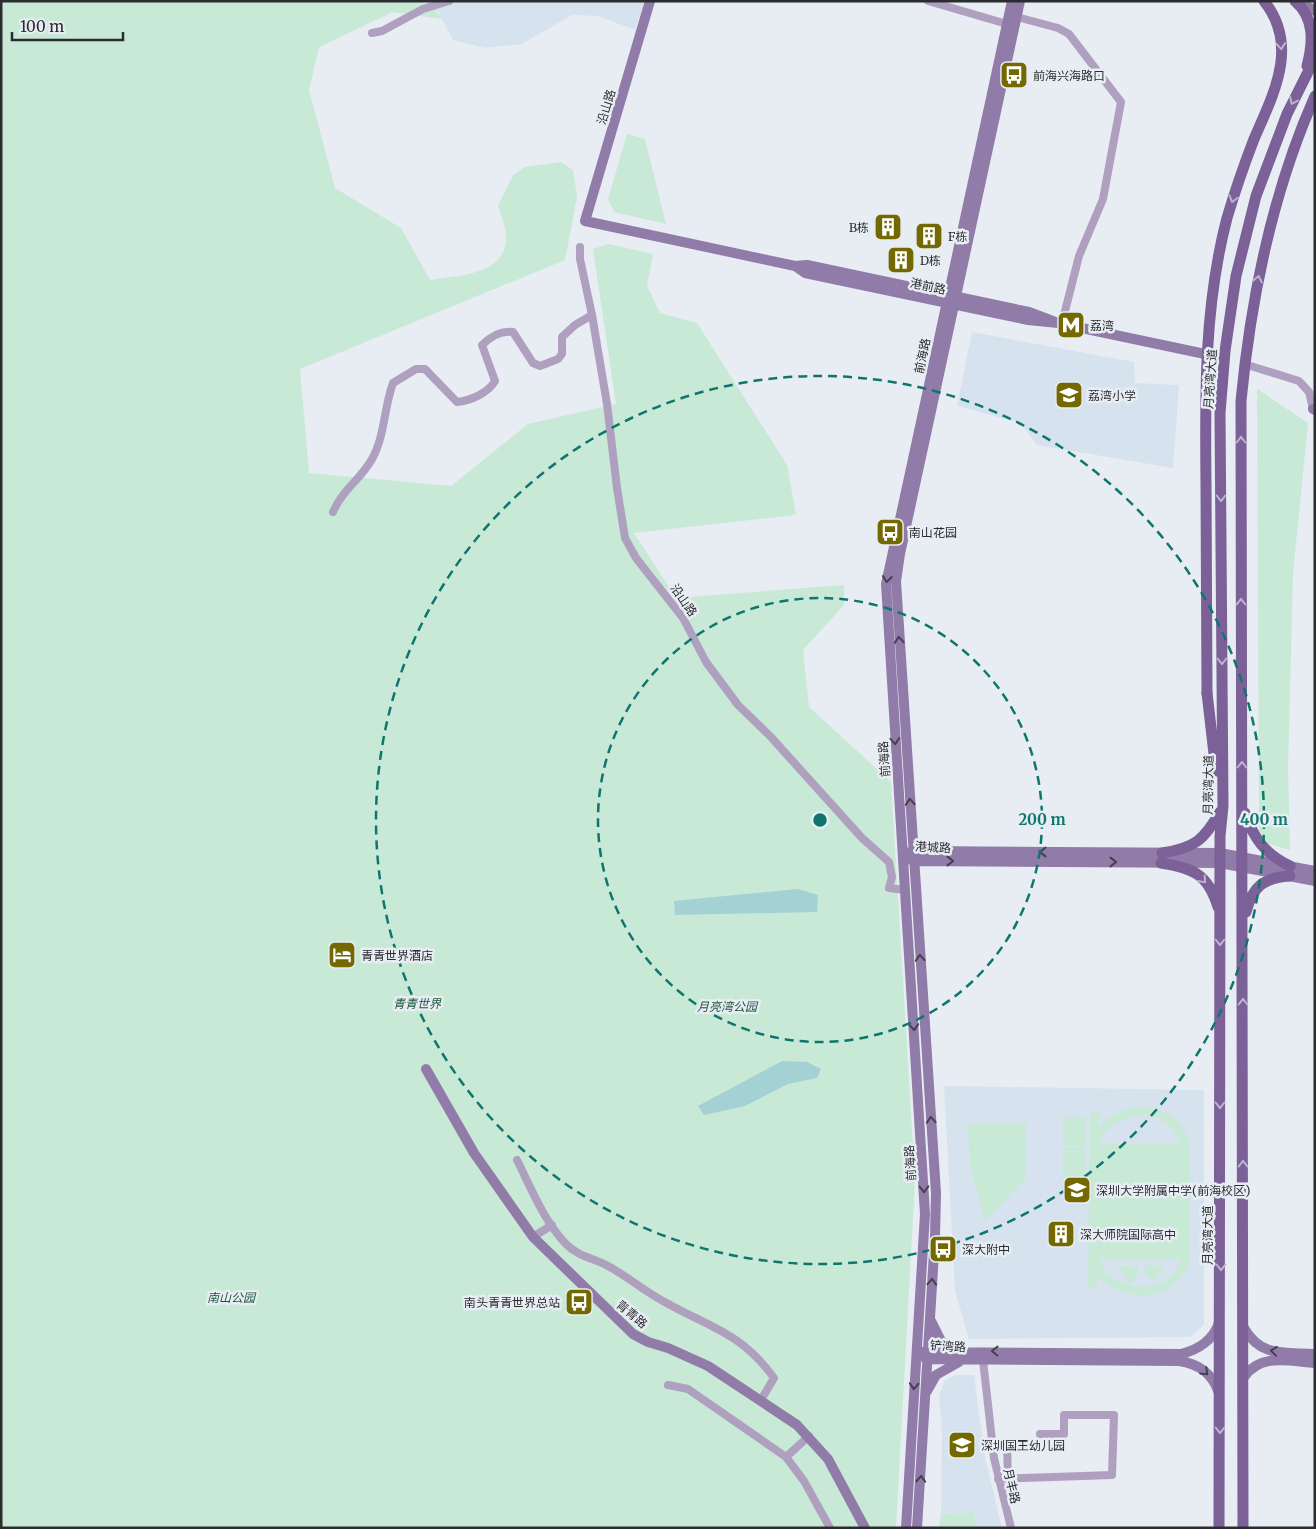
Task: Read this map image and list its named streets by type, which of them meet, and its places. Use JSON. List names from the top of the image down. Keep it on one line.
{"streets":{"main road":["月亮湾大道"],"street":["沿山路","港前路","前海路","港城路","青青路","铲湾路","月丰路"]},"crossings":[["沿山路","港前路"],["沿山路","前海路"],["港前路","前海路"],["港前路","月亮湾大道"],["前海路","港城路"],["前海路","铲湾路"],["月亮湾大道","港城路"],["月亮湾大道","铲湾路"],["铲湾路","月丰路"]],"parks":["青青世界","月亮湾公园","南山公园"],"places":{"bus stop":["前海兴海路口","南山花园","深大附中","南头青青世界总站"],"building":["B栋","F栋","D栋","深大师院国际高中"],"metro station":["荔湾"],"school or university":["荔湾小学","深圳大学附属中学(前海校区)","深圳国王幼儿园"],"hotel":["青青世界酒店"]},"scale_bar":"100 m","rings":["200 m","400 m"]}
